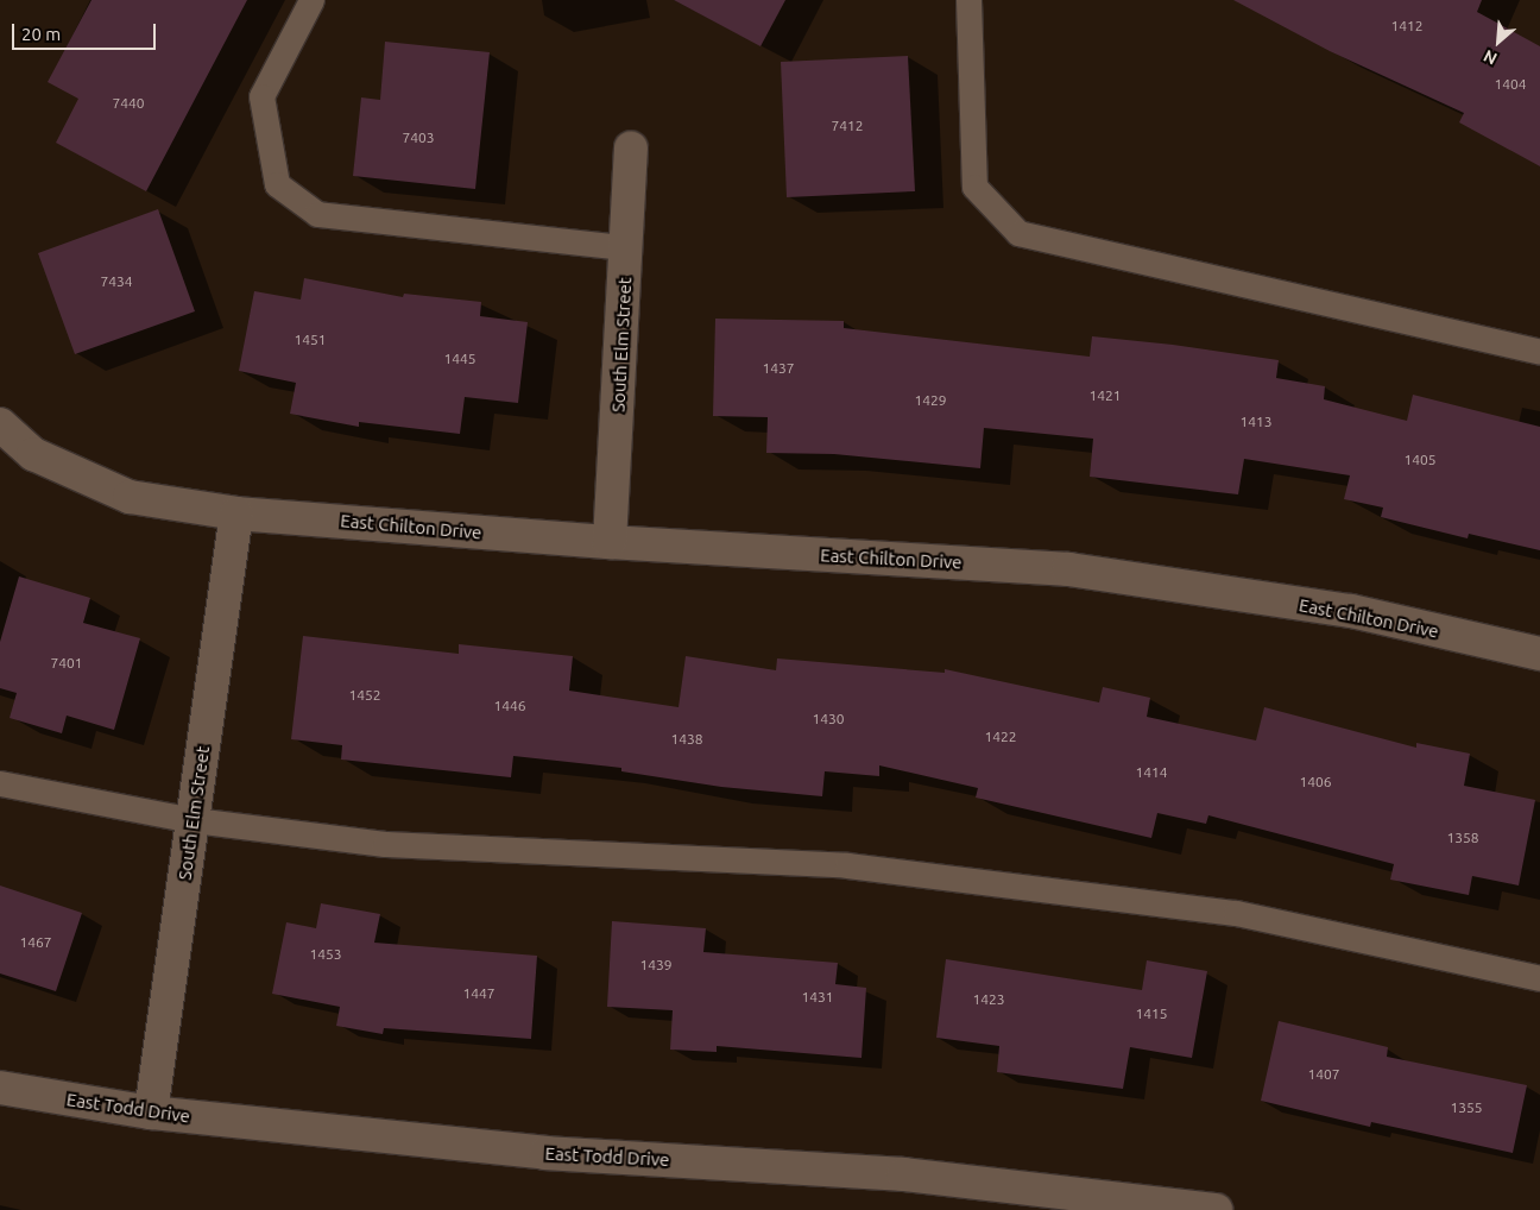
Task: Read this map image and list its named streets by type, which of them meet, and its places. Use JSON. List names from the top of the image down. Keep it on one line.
{"streets":{"street":["South Elm Street","East Chilton Drive","East Todd Drive"]},"crossings":[["South Elm Street","East Chilton Drive"],["South Elm Street","East Todd Drive"]],"house_numbers":["1412","1404","7440","7412","7403","7434","1451","1445","1437","1421","1429","1413","1405","7401","1452","1446","1430","1422","1438","1414","1406","1358","1467","1453","1439","1447","1431","1423","1415","1407","1355"],"scale_bar":"20 m","north":"bottom left"}
